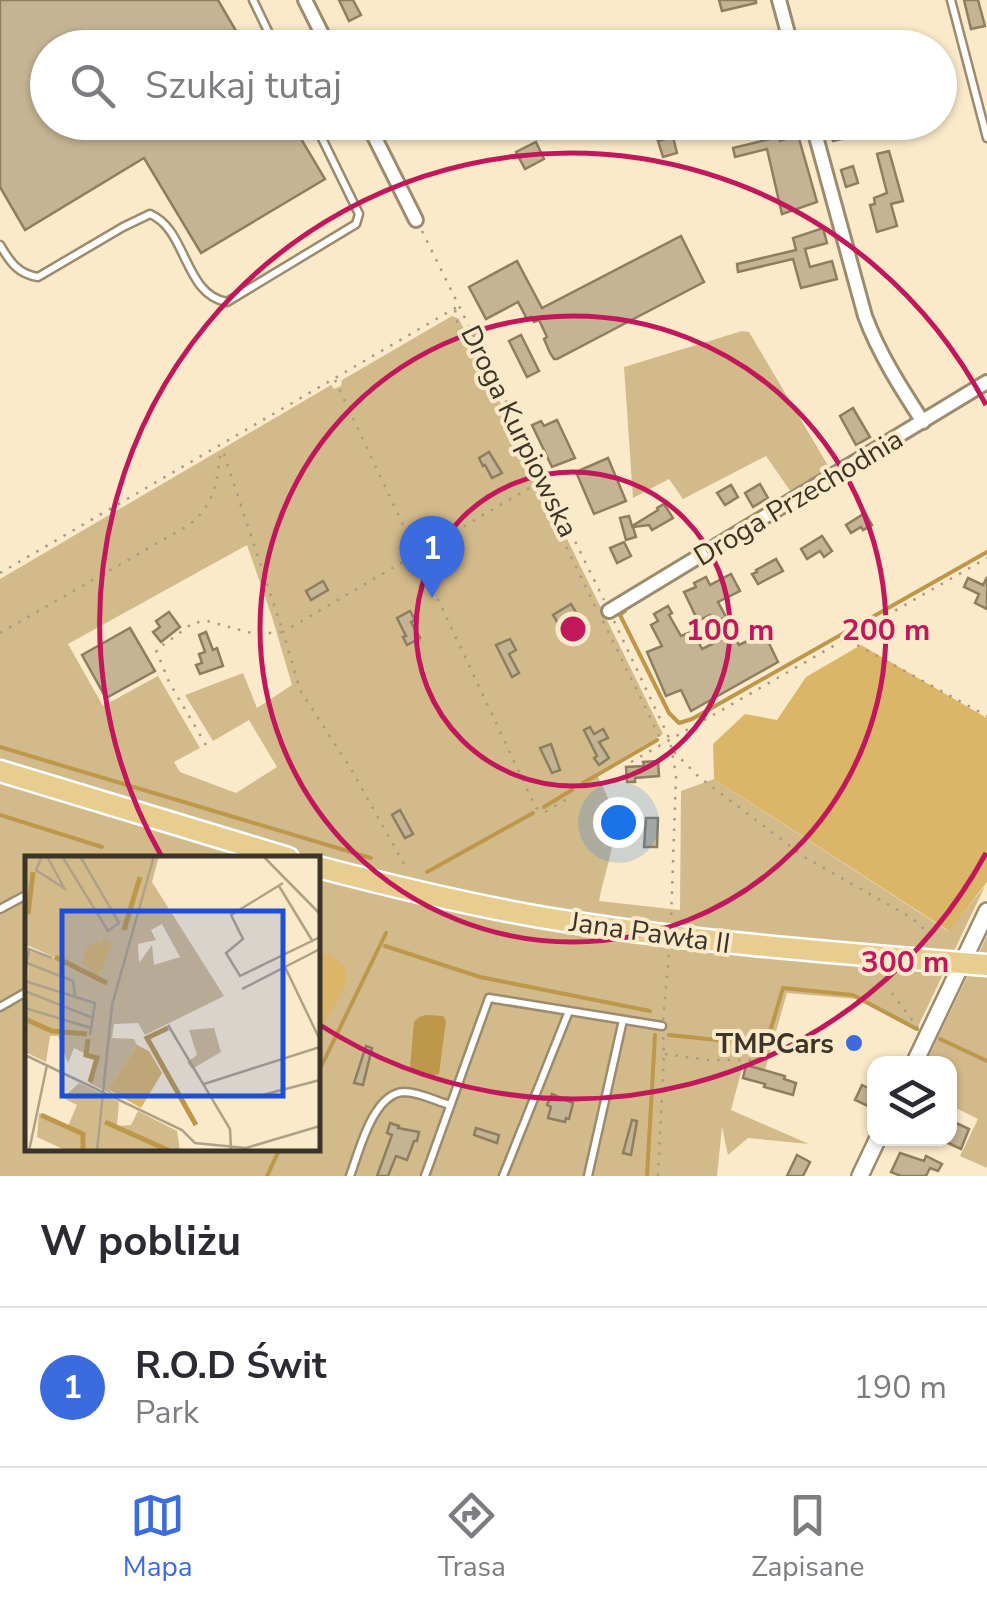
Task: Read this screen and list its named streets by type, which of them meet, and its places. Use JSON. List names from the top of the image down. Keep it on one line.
{"streets":{"main road":["Jana Pawła II"],"street":["Droga Przechodnia"],"path":["Droga Kurpiowska"]},"crossings":[["Droga Kurpiowska","Droga Przechodnia"]],"places":["TMPCars"],"page":{"search":"Szukaj tutaj","pins":"1","heading":"W pobliżu","list":[{"mark":"1","name":"R.O.D Świt","note":"Park","value":"190 m"}],"nav":["Mapa","Trasa","Zapisane"]},"rings":["100 m","200 m","300 m"]}
